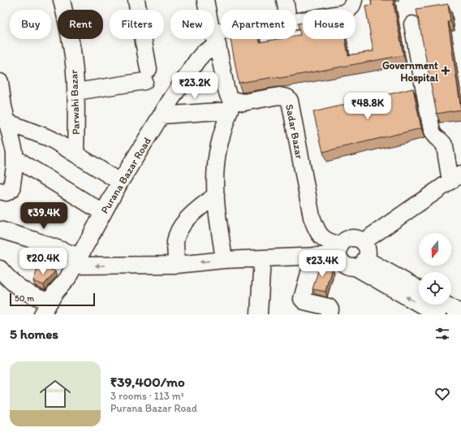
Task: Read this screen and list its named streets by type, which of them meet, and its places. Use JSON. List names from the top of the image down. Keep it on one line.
{"streets":{"street":["Parwahi Bazar","Sadar Bazar","Purana Bazar Road"]},"places":{"health":["Government Hospital"]},"scale_bar":"50 m","north":"bottom","page":{"chip":["Buy","Rent","Filters","New","Apartment","House"],"price":["₹23.2K","₹48.8K","₹39.4K","₹20.4K","₹23.4K"],"scale":"50 m","heading":"5 homes","list":[{"name":"₹39,400/mo","note":"3 rooms · 113 m² · Purana Bazar Road"}]}}
